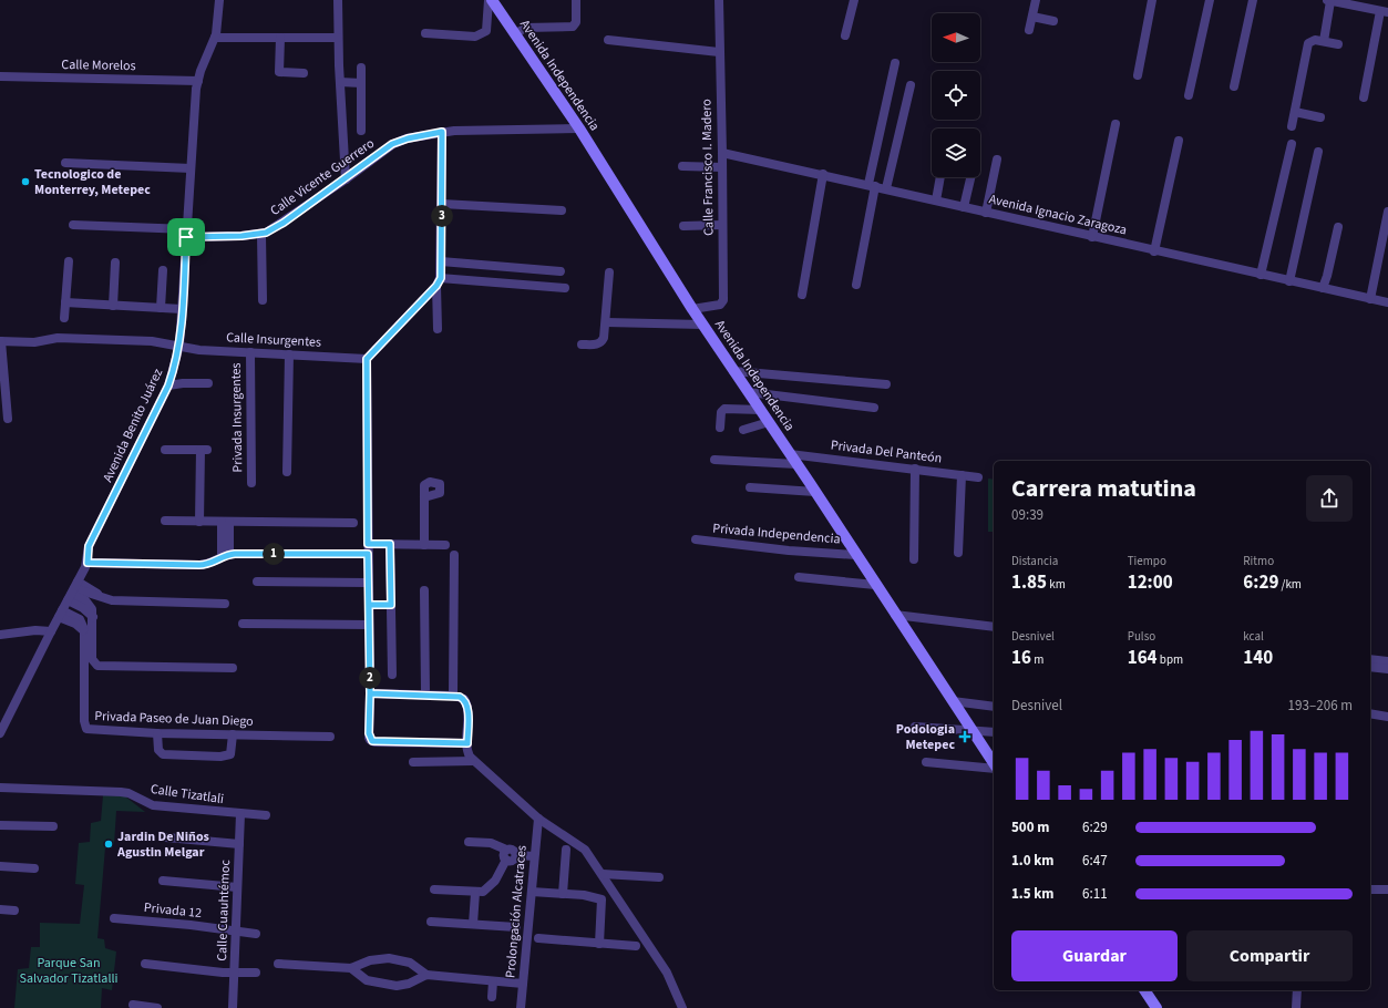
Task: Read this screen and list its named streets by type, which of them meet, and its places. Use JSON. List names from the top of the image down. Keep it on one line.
{"streets":{"street":["Calle Morelos","Avenida Independencia","Calle Francisco I. Madero","Calle Vicente Guerrero","Avenida Ignacio Zaragoza","Calle Insurgentes","Privada Insurgentes","Avenida Benito Juárez","Privada Del Panteón","Privada Independencia","Privada Paseo de Juan Diego","Calle Tizatlali","Privada 12","Calle Cuauhtémoc","Prolongación Alcatraces"]},"crossings":[["Calle Morelos","Avenida Benito Juárez"],["Avenida Independencia","Calle Francisco I. Madero"],["Avenida Independencia","Calle Vicente Guerrero"],["Avenida Independencia","Privada Del Panteón"],["Avenida Independencia","Privada Independencia"],["Calle Francisco I. Madero","Avenida Ignacio Zaragoza"],["Calle Vicente Guerrero","Avenida Benito Juárez"],["Calle Insurgentes","Privada Insurgentes"],["Calle Insurgentes","Avenida Benito Juárez"],["Avenida Benito Juárez","Privada Paseo de Juan Diego"],["Calle Tizatlali","Calle Cuauhtémoc"],["Privada 12","Calle Cuauhtémoc"]],"parks":["Parque San Salvador Tizatlalli"],"places":{"other":["Tecnologico de Monterrey, Metepec","Jardin De Niños Agustin Melgar"],"health":["Podologia Metepec"]},"north":"left","page":{"pins":["3","1","2"],"heading":["Carrera matutina","09:39"],"stats":[["Distancia","1.85 km"],["Tiempo","12:00"],["Ritmo","6:29 /km"],["Desnivel","16 m"],["Pulso","164 bpm"],["kcal","140"]],"chart":["Desnivel","193–206 m"],"list":[{"name":"500 m","note":"6:29"},{"name":"1.0 km","note":"6:47"},{"name":"1.5 km","note":"6:11"}],"buttons":["Guardar","Compartir"]}}
